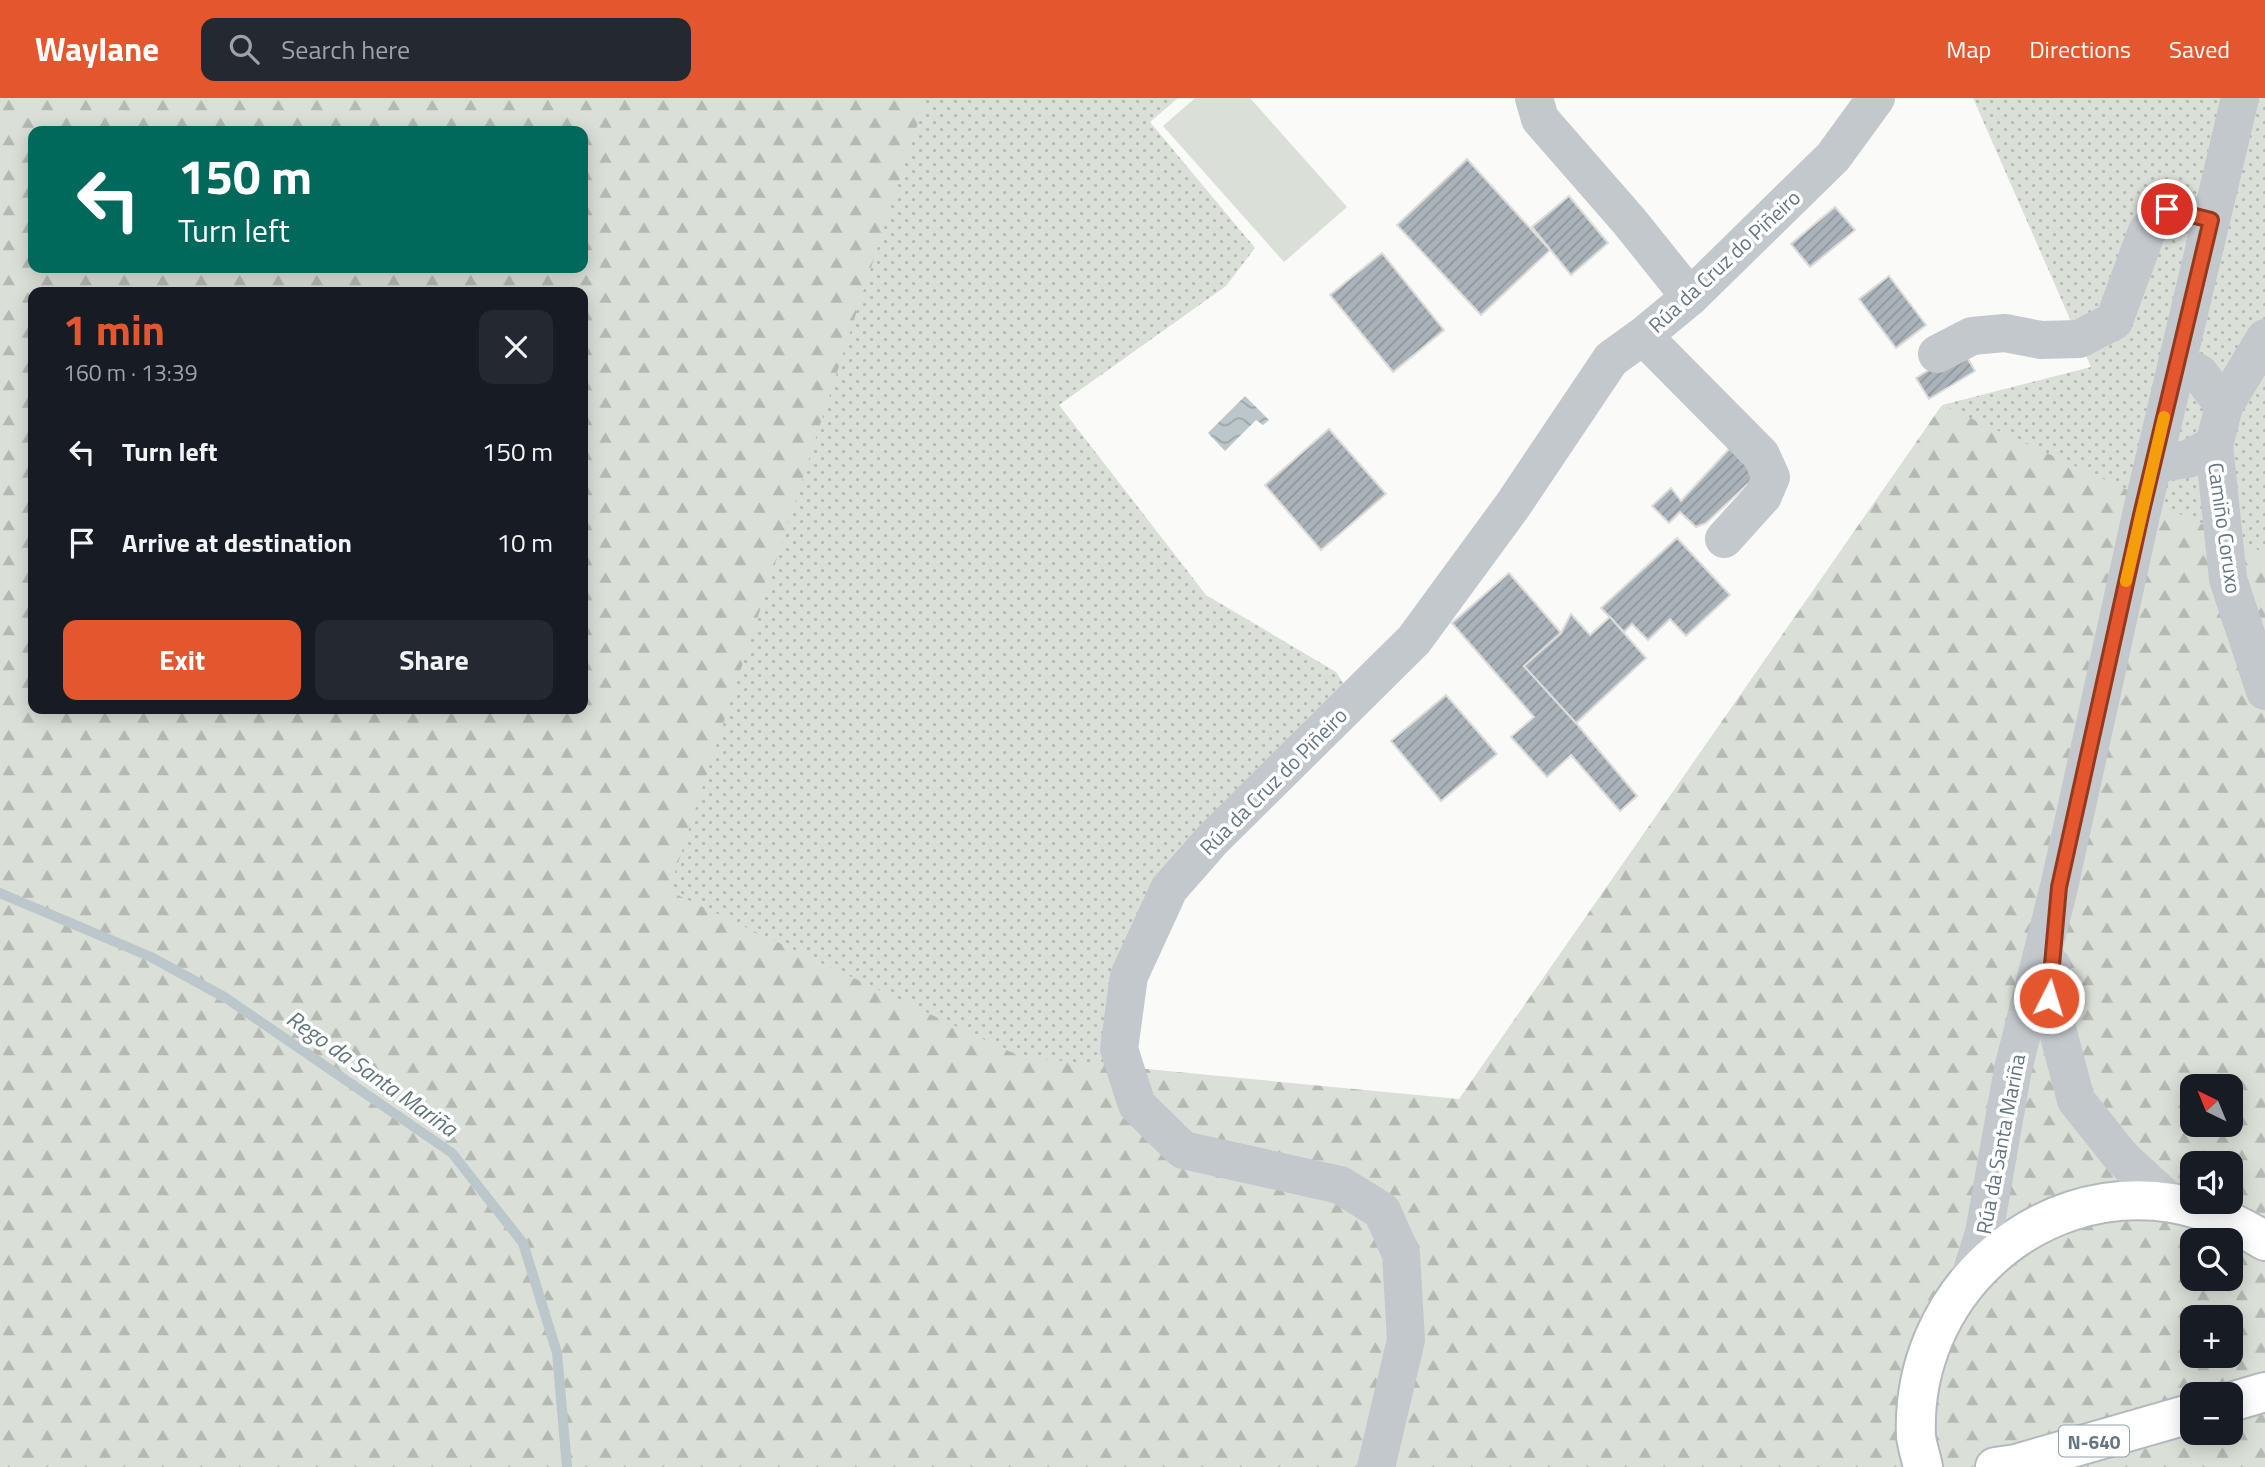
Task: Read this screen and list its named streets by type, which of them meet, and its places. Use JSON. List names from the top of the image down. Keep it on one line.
{"streets":{"highway":["N-640"],"street":["Rúa da Cruz do Piñeiro","Camiño Coruxo","Rúa da Santa Mariña"]},"water":["Rego da Santa Mariña"],"north":"top left","page":{"header":"Waylane","search":"Search here","nav":["Map","Directions","Saved"],"turn":["150 m","Turn left"],"heading":["1 min","160 m · 13:39"],"list":[{"name":"Turn left","value":"150 m"},{"name":"Arrive at destination","value":"10 m"}],"buttons":["Exit","Share"],"map_buttons":["+","−"]}}
